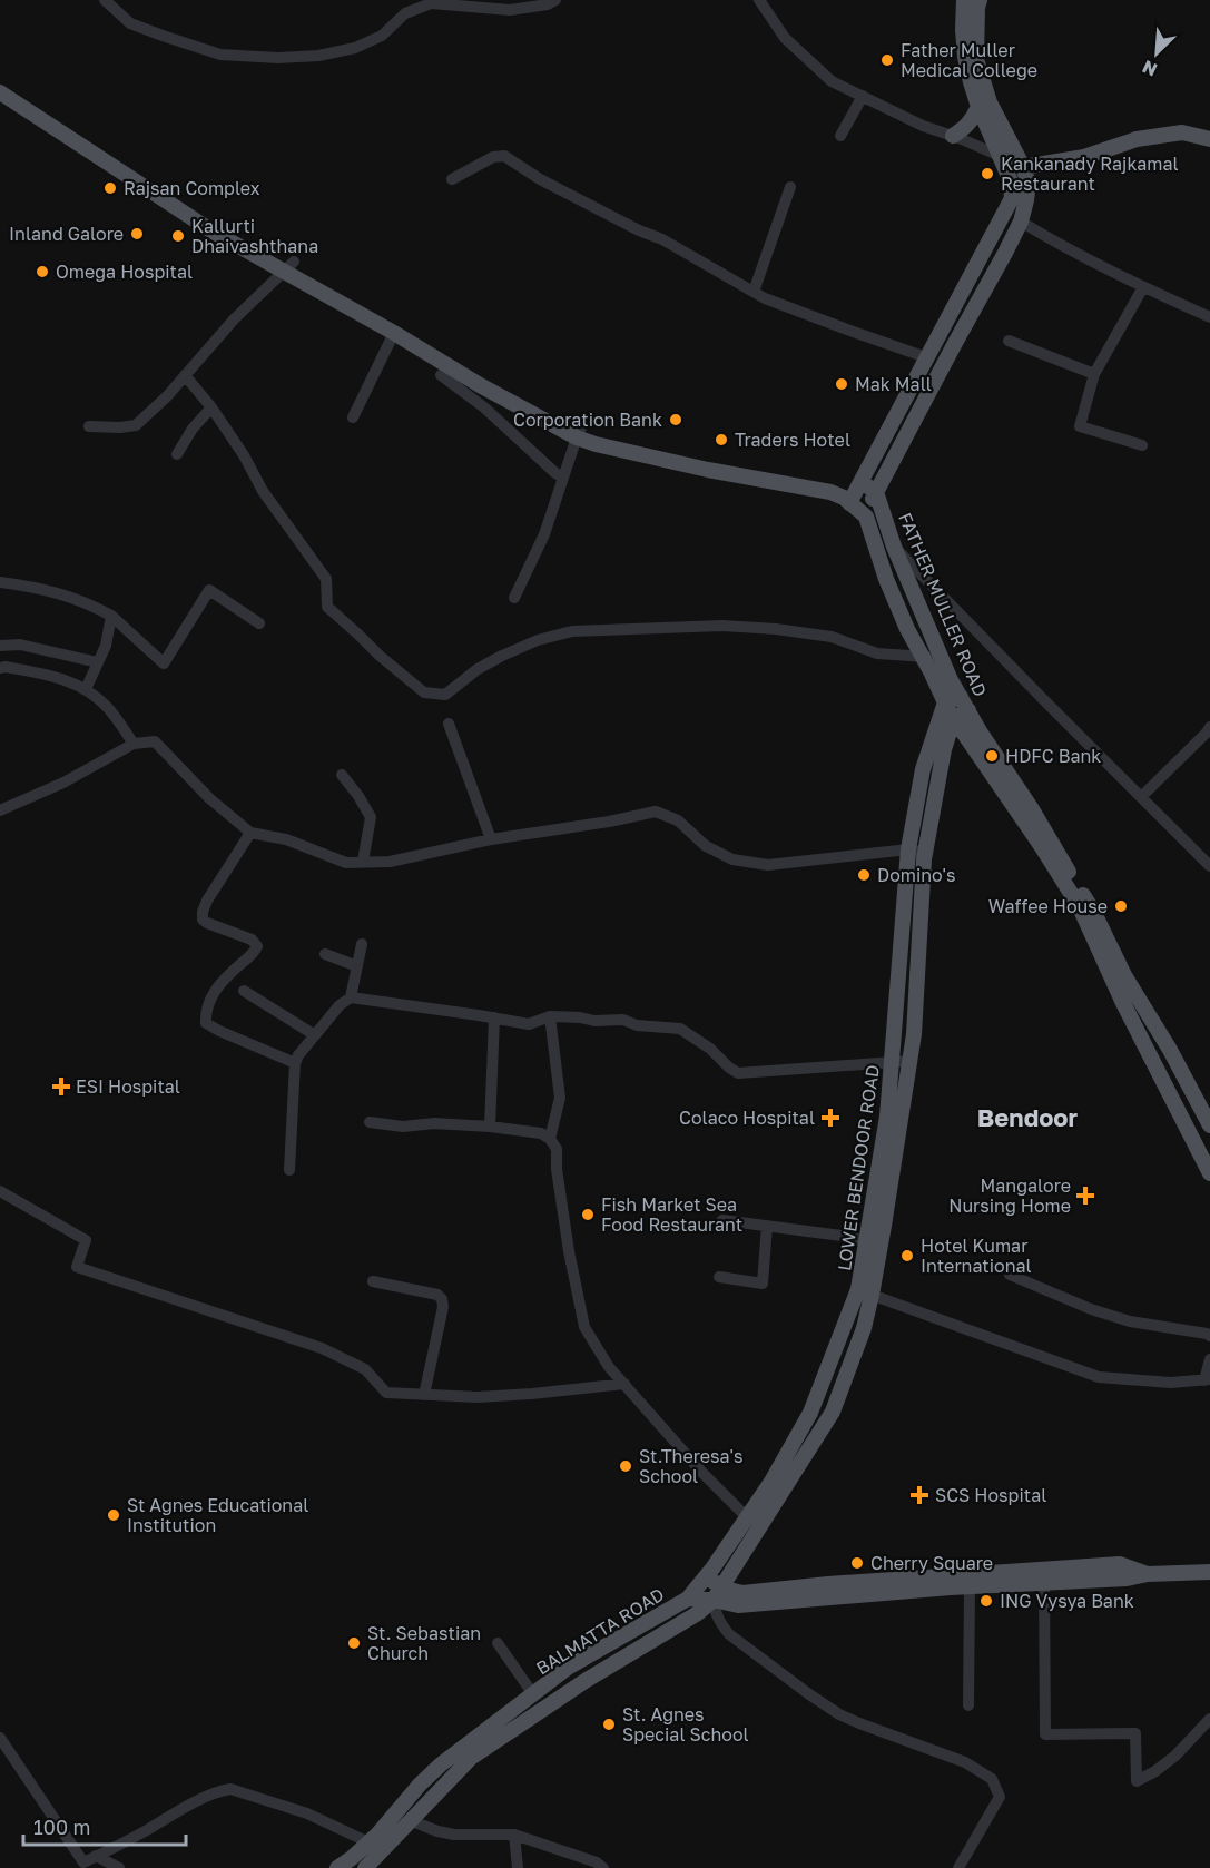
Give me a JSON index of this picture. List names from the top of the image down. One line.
{"streets":{"main road":["FATHER MULLER ROAD","LOWER BENDOOR ROAD","BALMATTA ROAD"]},"crossings":[["LOWER BENDOOR ROAD","BALMATTA ROAD"]],"districts":["Bendoor"],"places":{"other":["Father Muller Medical College","Kankanady Rajkamal Restaurant","Rajsan Complex","Inland Galore","Kallurti Dhaivashthana","Omega Hospital","Mak Mall","Corporation Bank","Traders Hotel","HDFC Bank","Domino's","Waffee House","Fish Market Sea Food Restaurant","Hotel Kumar International","St.Theresa's School","St Agnes Educational Institution","Cherry Square","ING Vysya Bank","St. Sebastian Church","St. Agnes Special School"],"health":["ESI Hospital","Colaco Hospital","Mangalore Nursing Home","SCS Hospital"]},"scale_bar":"100 m","north":"bottom left"}
